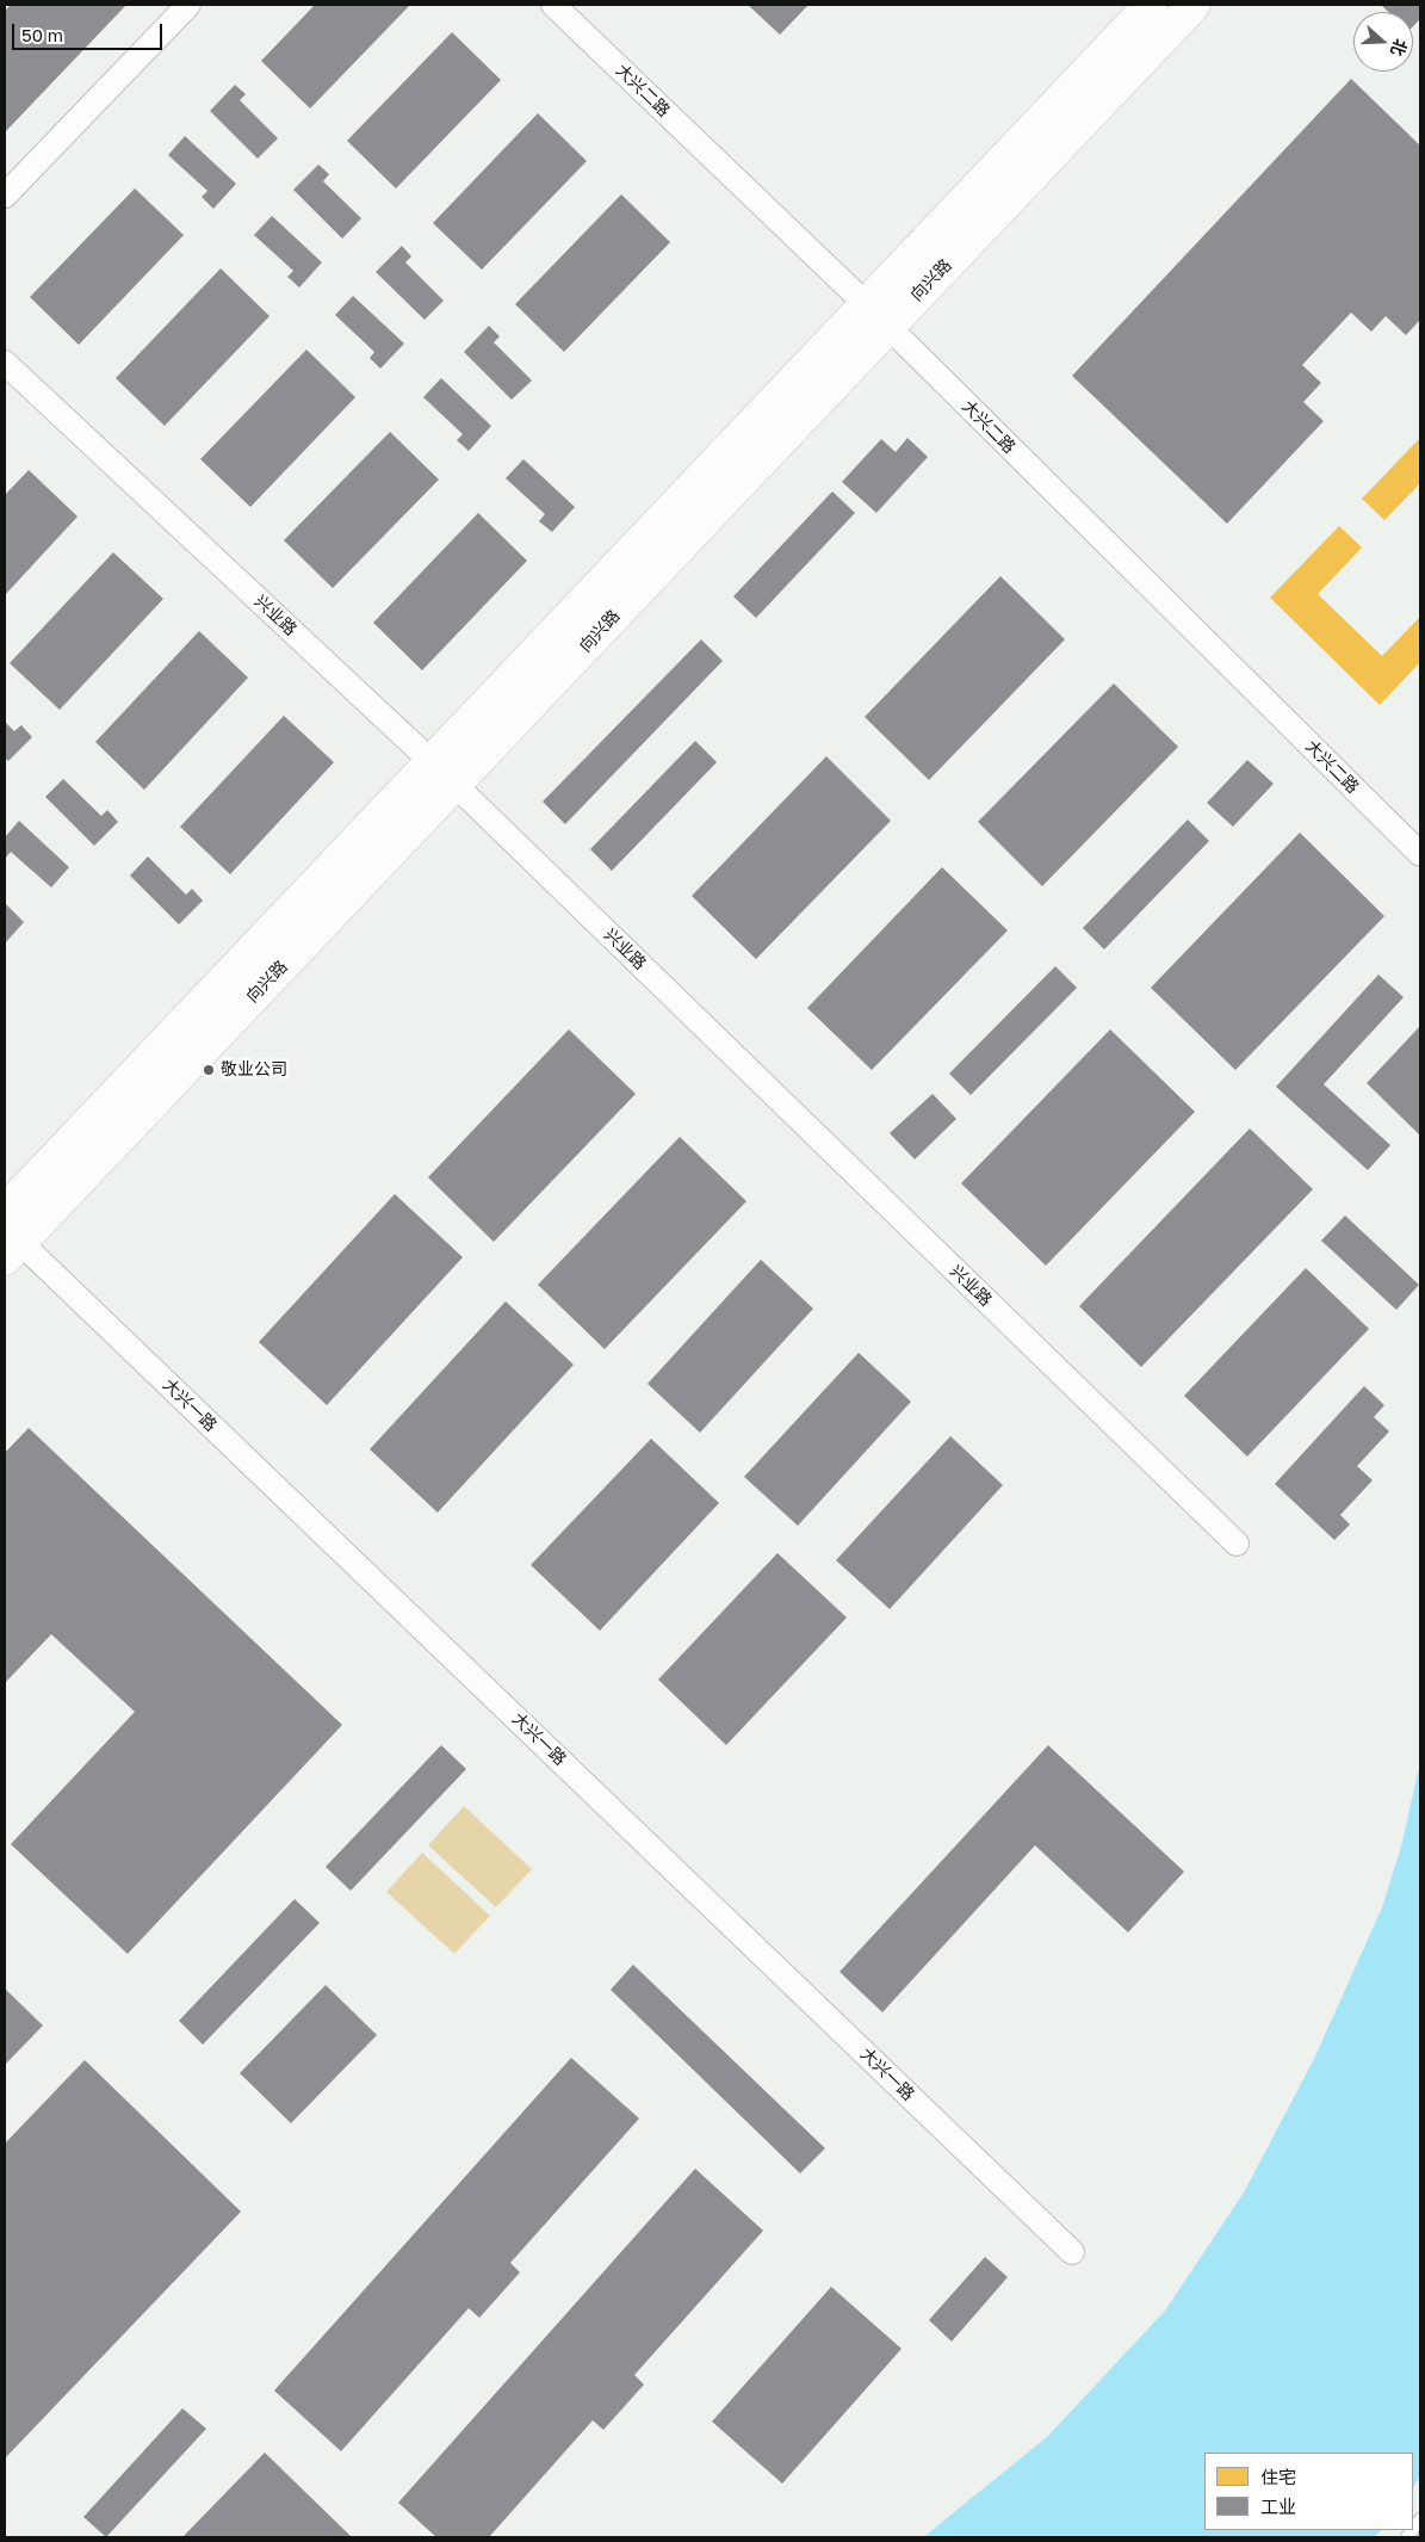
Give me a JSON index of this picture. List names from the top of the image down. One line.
{"streets":{"street":["大兴二路","向兴路","兴业路","大兴一路"]},"crossings":[["大兴二路","向兴路"],["向兴路","兴业路"],["向兴路","大兴一路"]],"places":["敬业公司"],"legend":["住宅","工业"],"scale_bar":"50 m","north":"right"}
